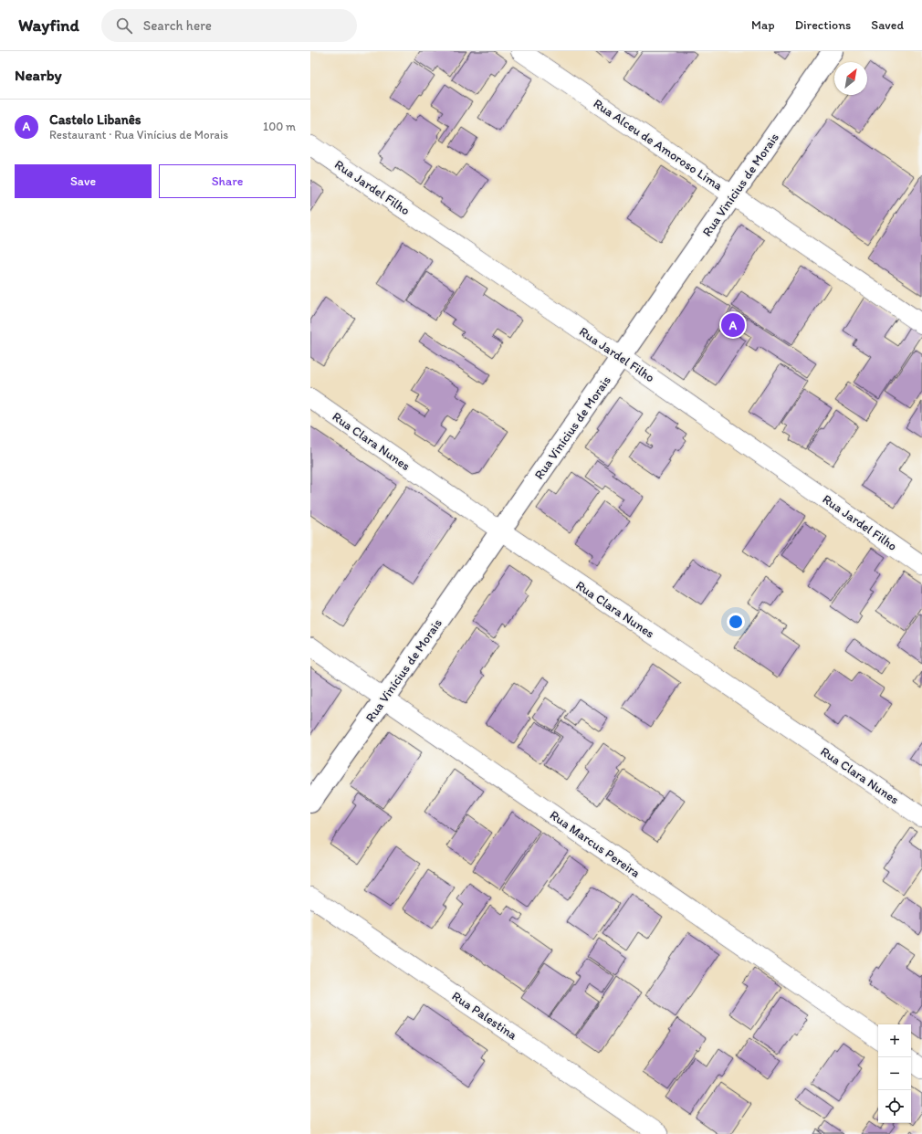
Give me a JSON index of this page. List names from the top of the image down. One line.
{"streets":{"street":["Rua Alceu de Amoroso Lima","Rua Vinícius de Morais","Rua Jardel Filho","Rua Clara Nunes","Rua Marcus Pereira","Rua Palestina"]},"crossings":[["Rua Alceu de Amoroso Lima","Rua Vinícius de Morais"],["Rua Vinícius de Morais","Rua Jardel Filho"],["Rua Vinícius de Morais","Rua Clara Nunes"],["Rua Vinícius de Morais","Rua Marcus Pereira"]],"north":"top right","page":{"header":"Wayfind","search":"Search here","nav":["Map","Directions","Saved"],"heading":"Nearby","list":[{"mark":"A","name":"Castelo Libanês","note":"Restaurant · Rua Vinícius de Morais","value":"100 m"}],"buttons":["Save","Share"],"pins":"A","map_buttons":["+","−"]}}
